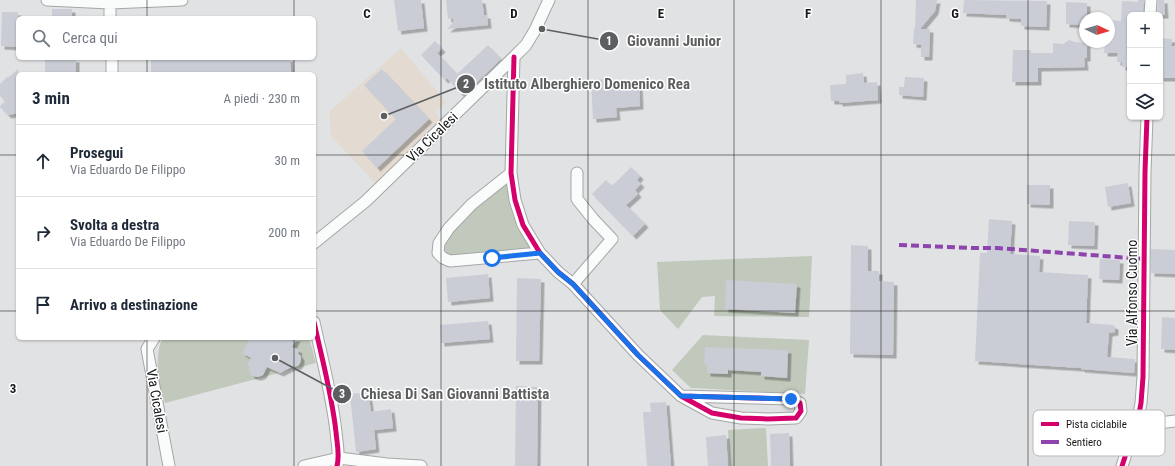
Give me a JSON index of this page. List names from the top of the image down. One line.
{"streets":{"street":["Via Cicalesi","Via Alfonso Cuomo"]},"places":["Giovanni Junior","Istituto Alberghiero Domenico Rea","Chiesa Di San Giovanni Battista"],"legend":["Pista ciclabile","Sentiero"],"north":"right","page":{"map_buttons":["+","−"],"search":"Cerca qui","heading":["3 min","A piedi · 230 m"],"list":[["Prosegui","Via Eduardo De Filippo","30 m"],["Svolta a destra","Via Eduardo De Filippo","200 m"],"Arrivo a destinazione"]},"grid":{"columns":["C","D","E","F","G"],"rows":["3"]}}
